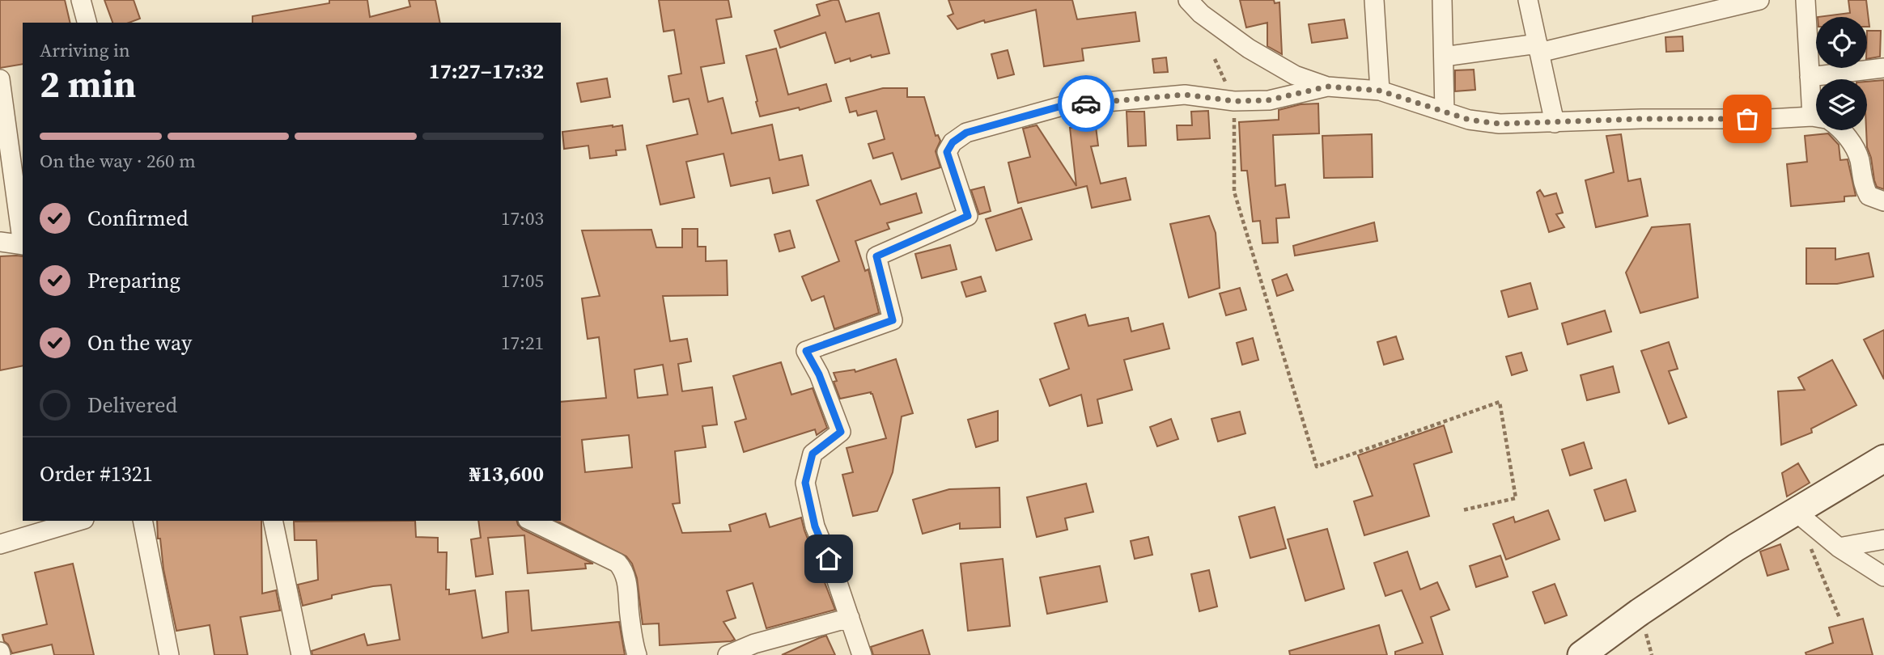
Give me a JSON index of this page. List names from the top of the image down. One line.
{"page":{"heading":["2 min","Arriving in","17:27–17:32"],"panel":["Order #1321","₦13,600"],"bar":"On the way · 260 m","list":[["Confirmed","17:03"],["Preparing","17:05"],["On the way","17:21"],"Delivered"]}}
